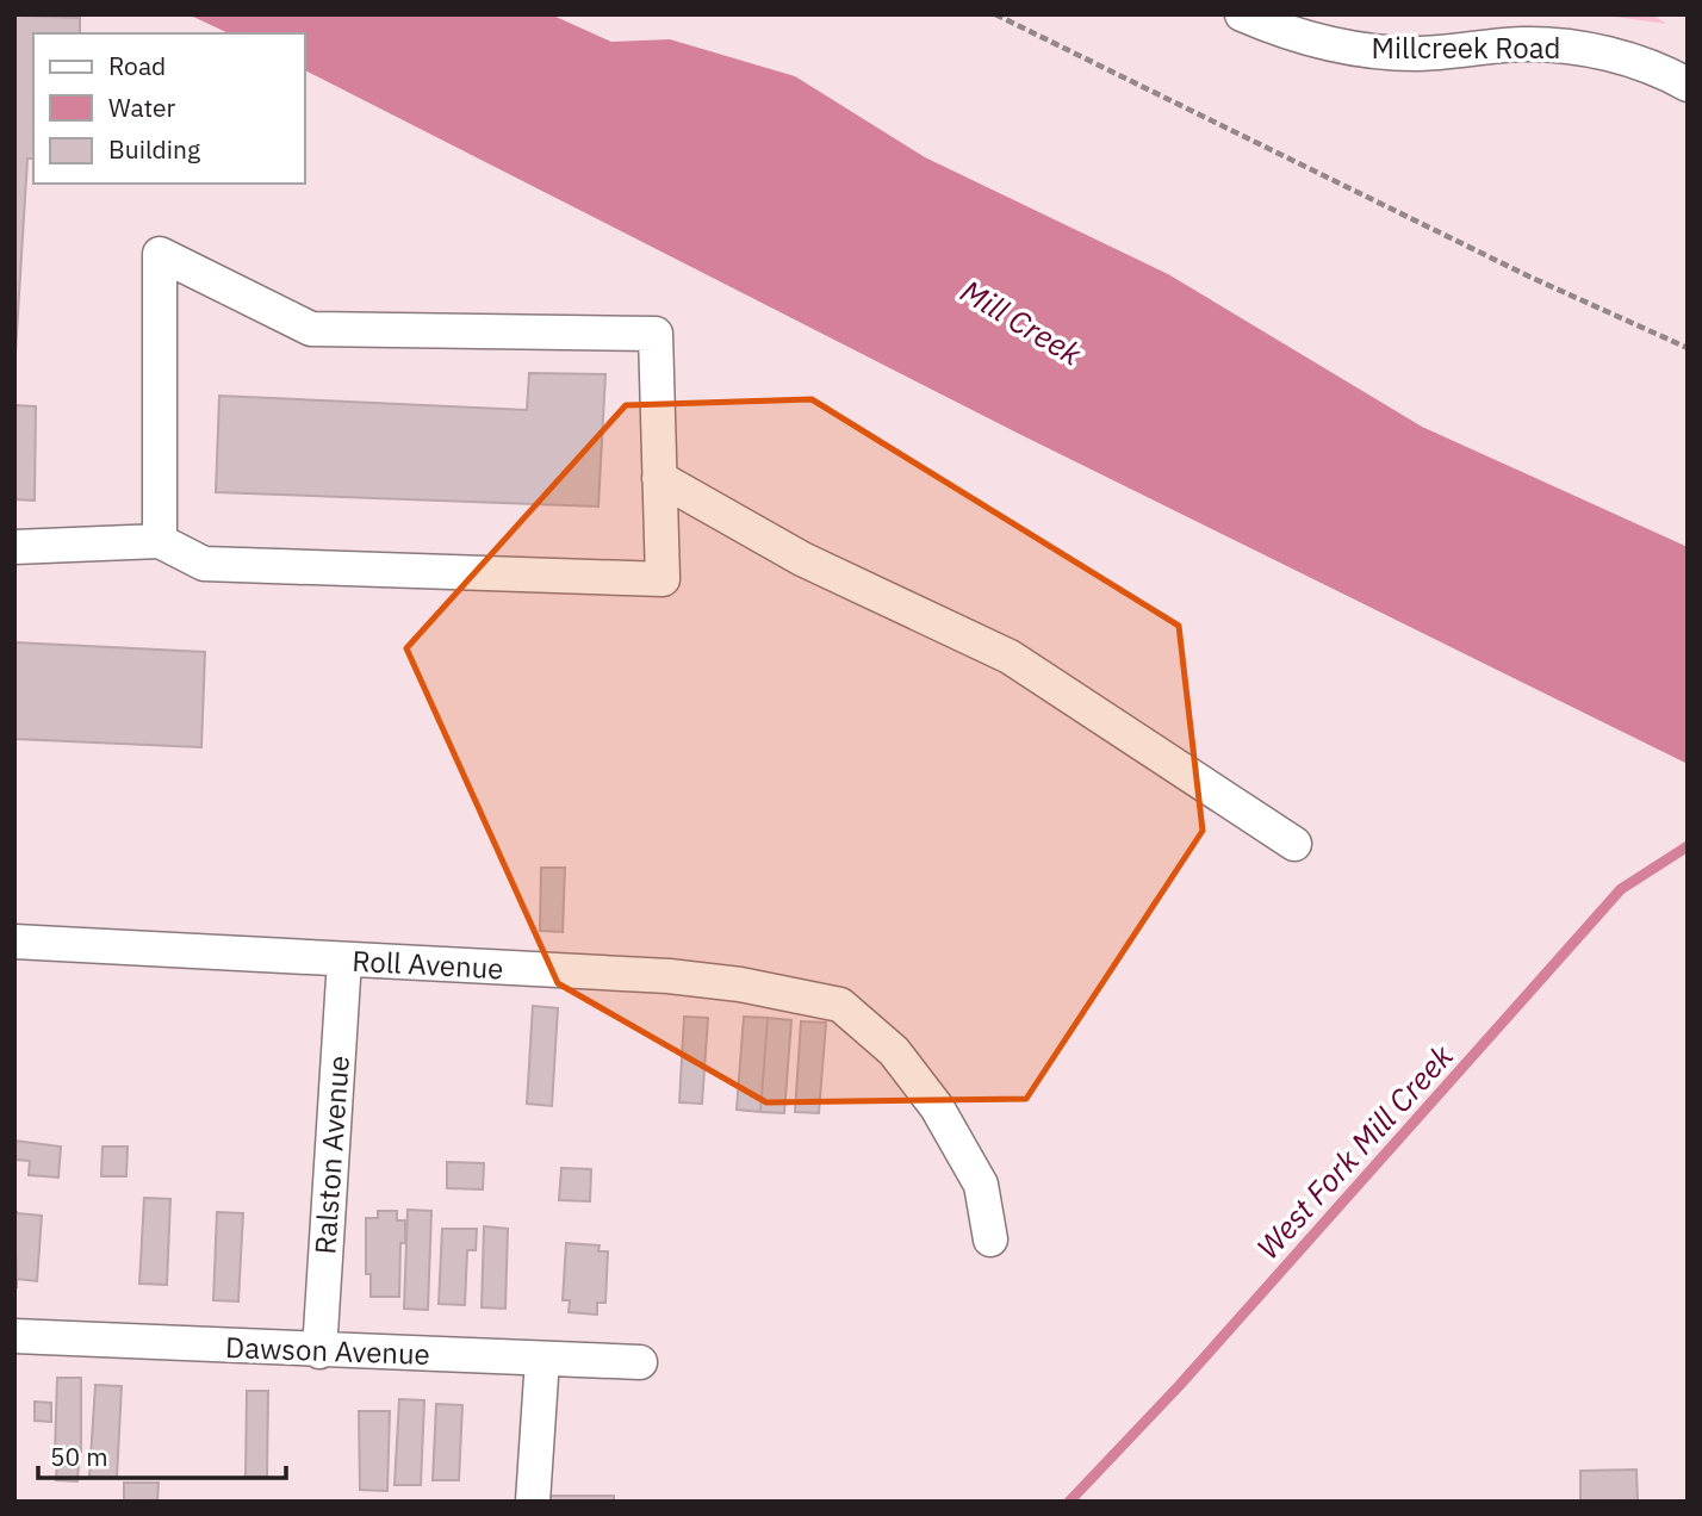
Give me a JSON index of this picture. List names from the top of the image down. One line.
{"streets":{"street":["Millcreek Road","Roll Avenue","Ralston Avenue","Dawson Avenue"]},"crossings":[["Roll Avenue","Ralston Avenue"],["Ralston Avenue","Dawson Avenue"]],"water":["Mill Creek","West Fork Mill Creek"],"legend":["Road","Water","Building"],"scale_bar":"50 m"}
